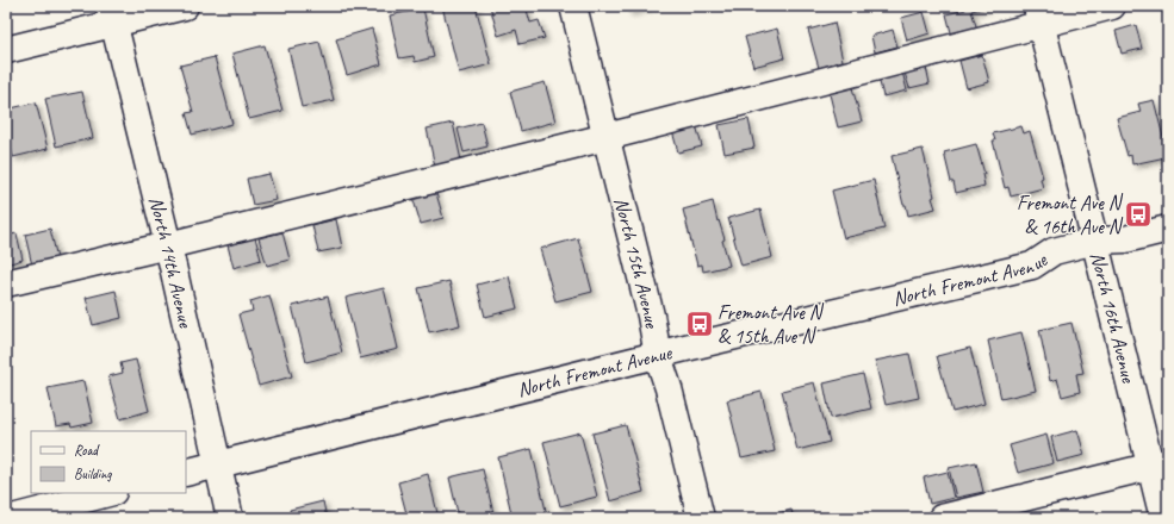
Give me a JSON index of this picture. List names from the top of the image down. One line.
{"streets":{"street":["North 14th Avenue","North 15th Avenue","North Fremont Avenue","North 16th Avenue"]},"crossings":[["North 14th Avenue","North Fremont Avenue"],["North 15th Avenue","North Fremont Avenue"],["North Fremont Avenue","North 16th Avenue"]],"places":{"bus stop":["Fremont Ave N & 16th Ave N","Fremont Ave N & 15th Ave N"]},"legend":["Road","Building"]}
